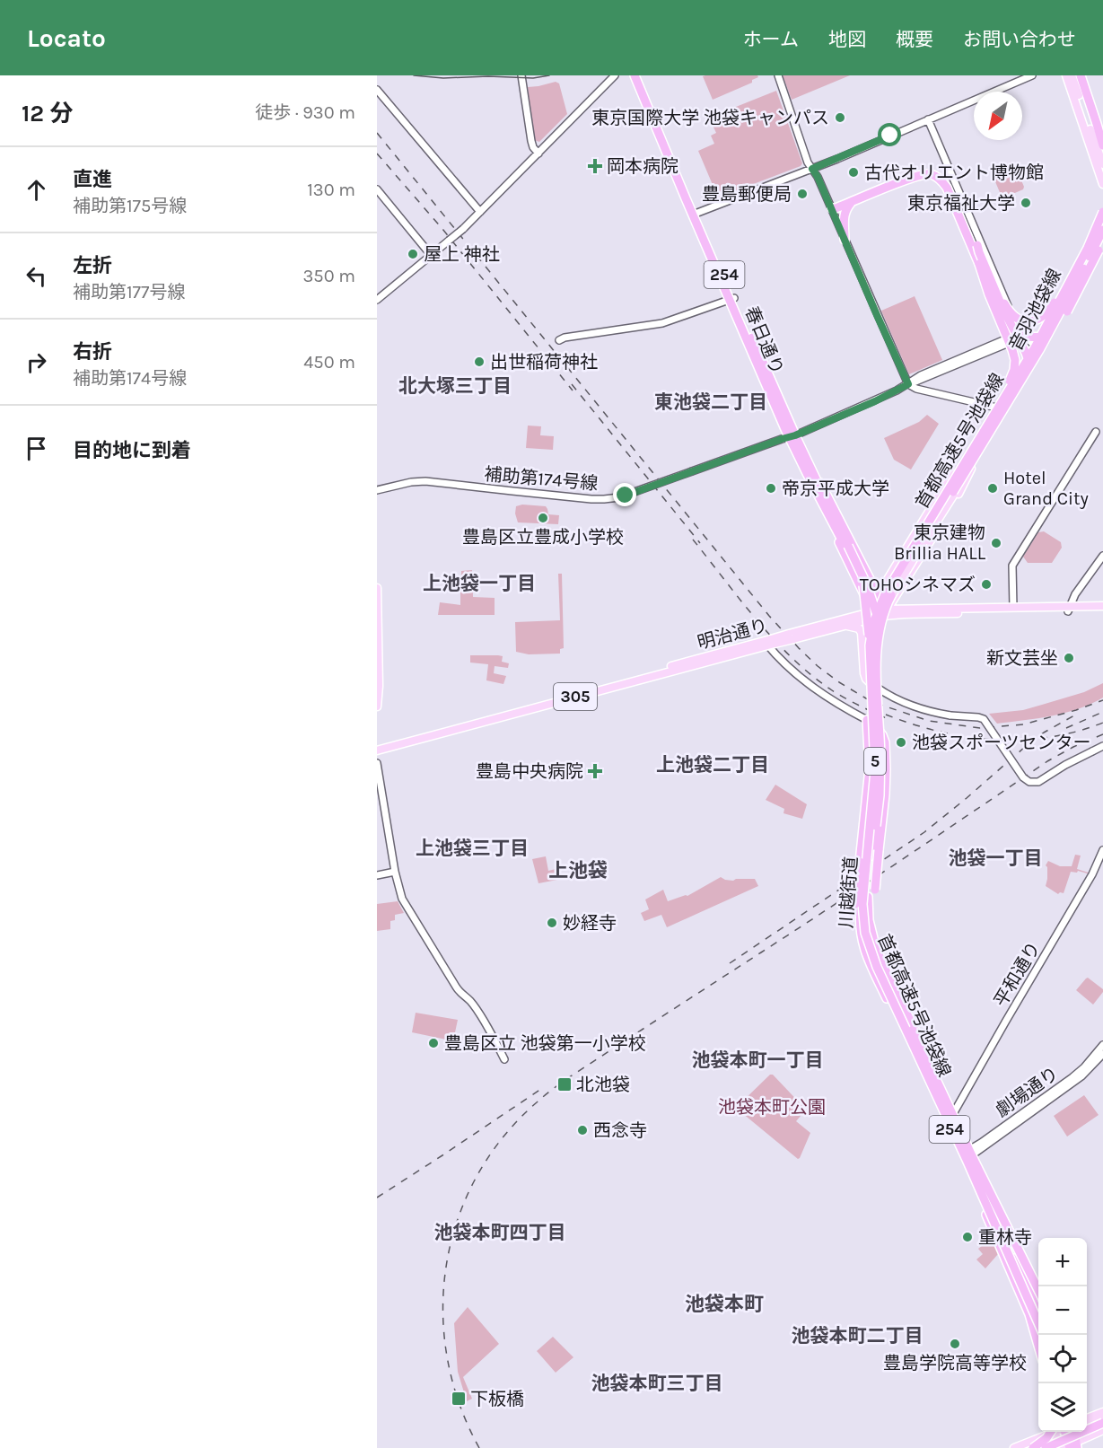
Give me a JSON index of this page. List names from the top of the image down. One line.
{"streets":{"highway":["254","春日通り","首都高速5号池袋線","5","川越街道"],"main road":["音羽池袋線","明治通り","305"],"street":["補助第174号線","平和通り","劇場通り"]},"crossings":[["音羽池袋線","春日通り"],["音羽池袋線","首都高速5号池袋線"],["音羽池袋線","明治通り"],["音羽池袋線","川越街道"],["春日通り","補助第174号線"],["春日通り","明治通り"],["春日通り","川越街道"],["首都高速5号池袋線","川越街道"],["首都高速5号池袋線","劇場通り"],["明治通り","川越街道"],["川越街道","平和通り"],["川越街道","劇場通り"]],"districts":["北大塚三丁目","東池袋二丁目","上池袋一丁目","上池袋二丁目","上池袋三丁目","池袋一丁目","上池袋","池袋本町一丁目","池袋本町四丁目","池袋本町","池袋本町二丁目","池袋本町三丁目"],"parks":["池袋本町公園"],"places":{"other":["東京国際大学 池袋キャンパス","古代オリエント博物館","豊島郵便局","東京福祉大学","屋上 神社","出世稲荷神社","帝京平成大学","Hotel Grand City","豊島区立豊成小学校","東京建物 Brillia HALL","TOHOシネマズ","新文芸坐","池袋スポーツセンター","妙経寺","豊島区立 池袋第一小学校","西念寺","重林寺","豊島学院高等学校"],"health":["岡本病院","豊島中央病院"],"transit":["北池袋","下板橋"]},"north":"bottom left","page":{"header":"Locato","nav":["ホーム","地図","概要","お問い合わせ"],"heading":["12 分","徒歩 · 930 m"],"list":[["直進","補助第175号線","130 m"],["左折","補助第177号線","350 m"],["右折","補助第174号線","450 m"],"目的地に到着"],"map_buttons":["+","−"]}}
